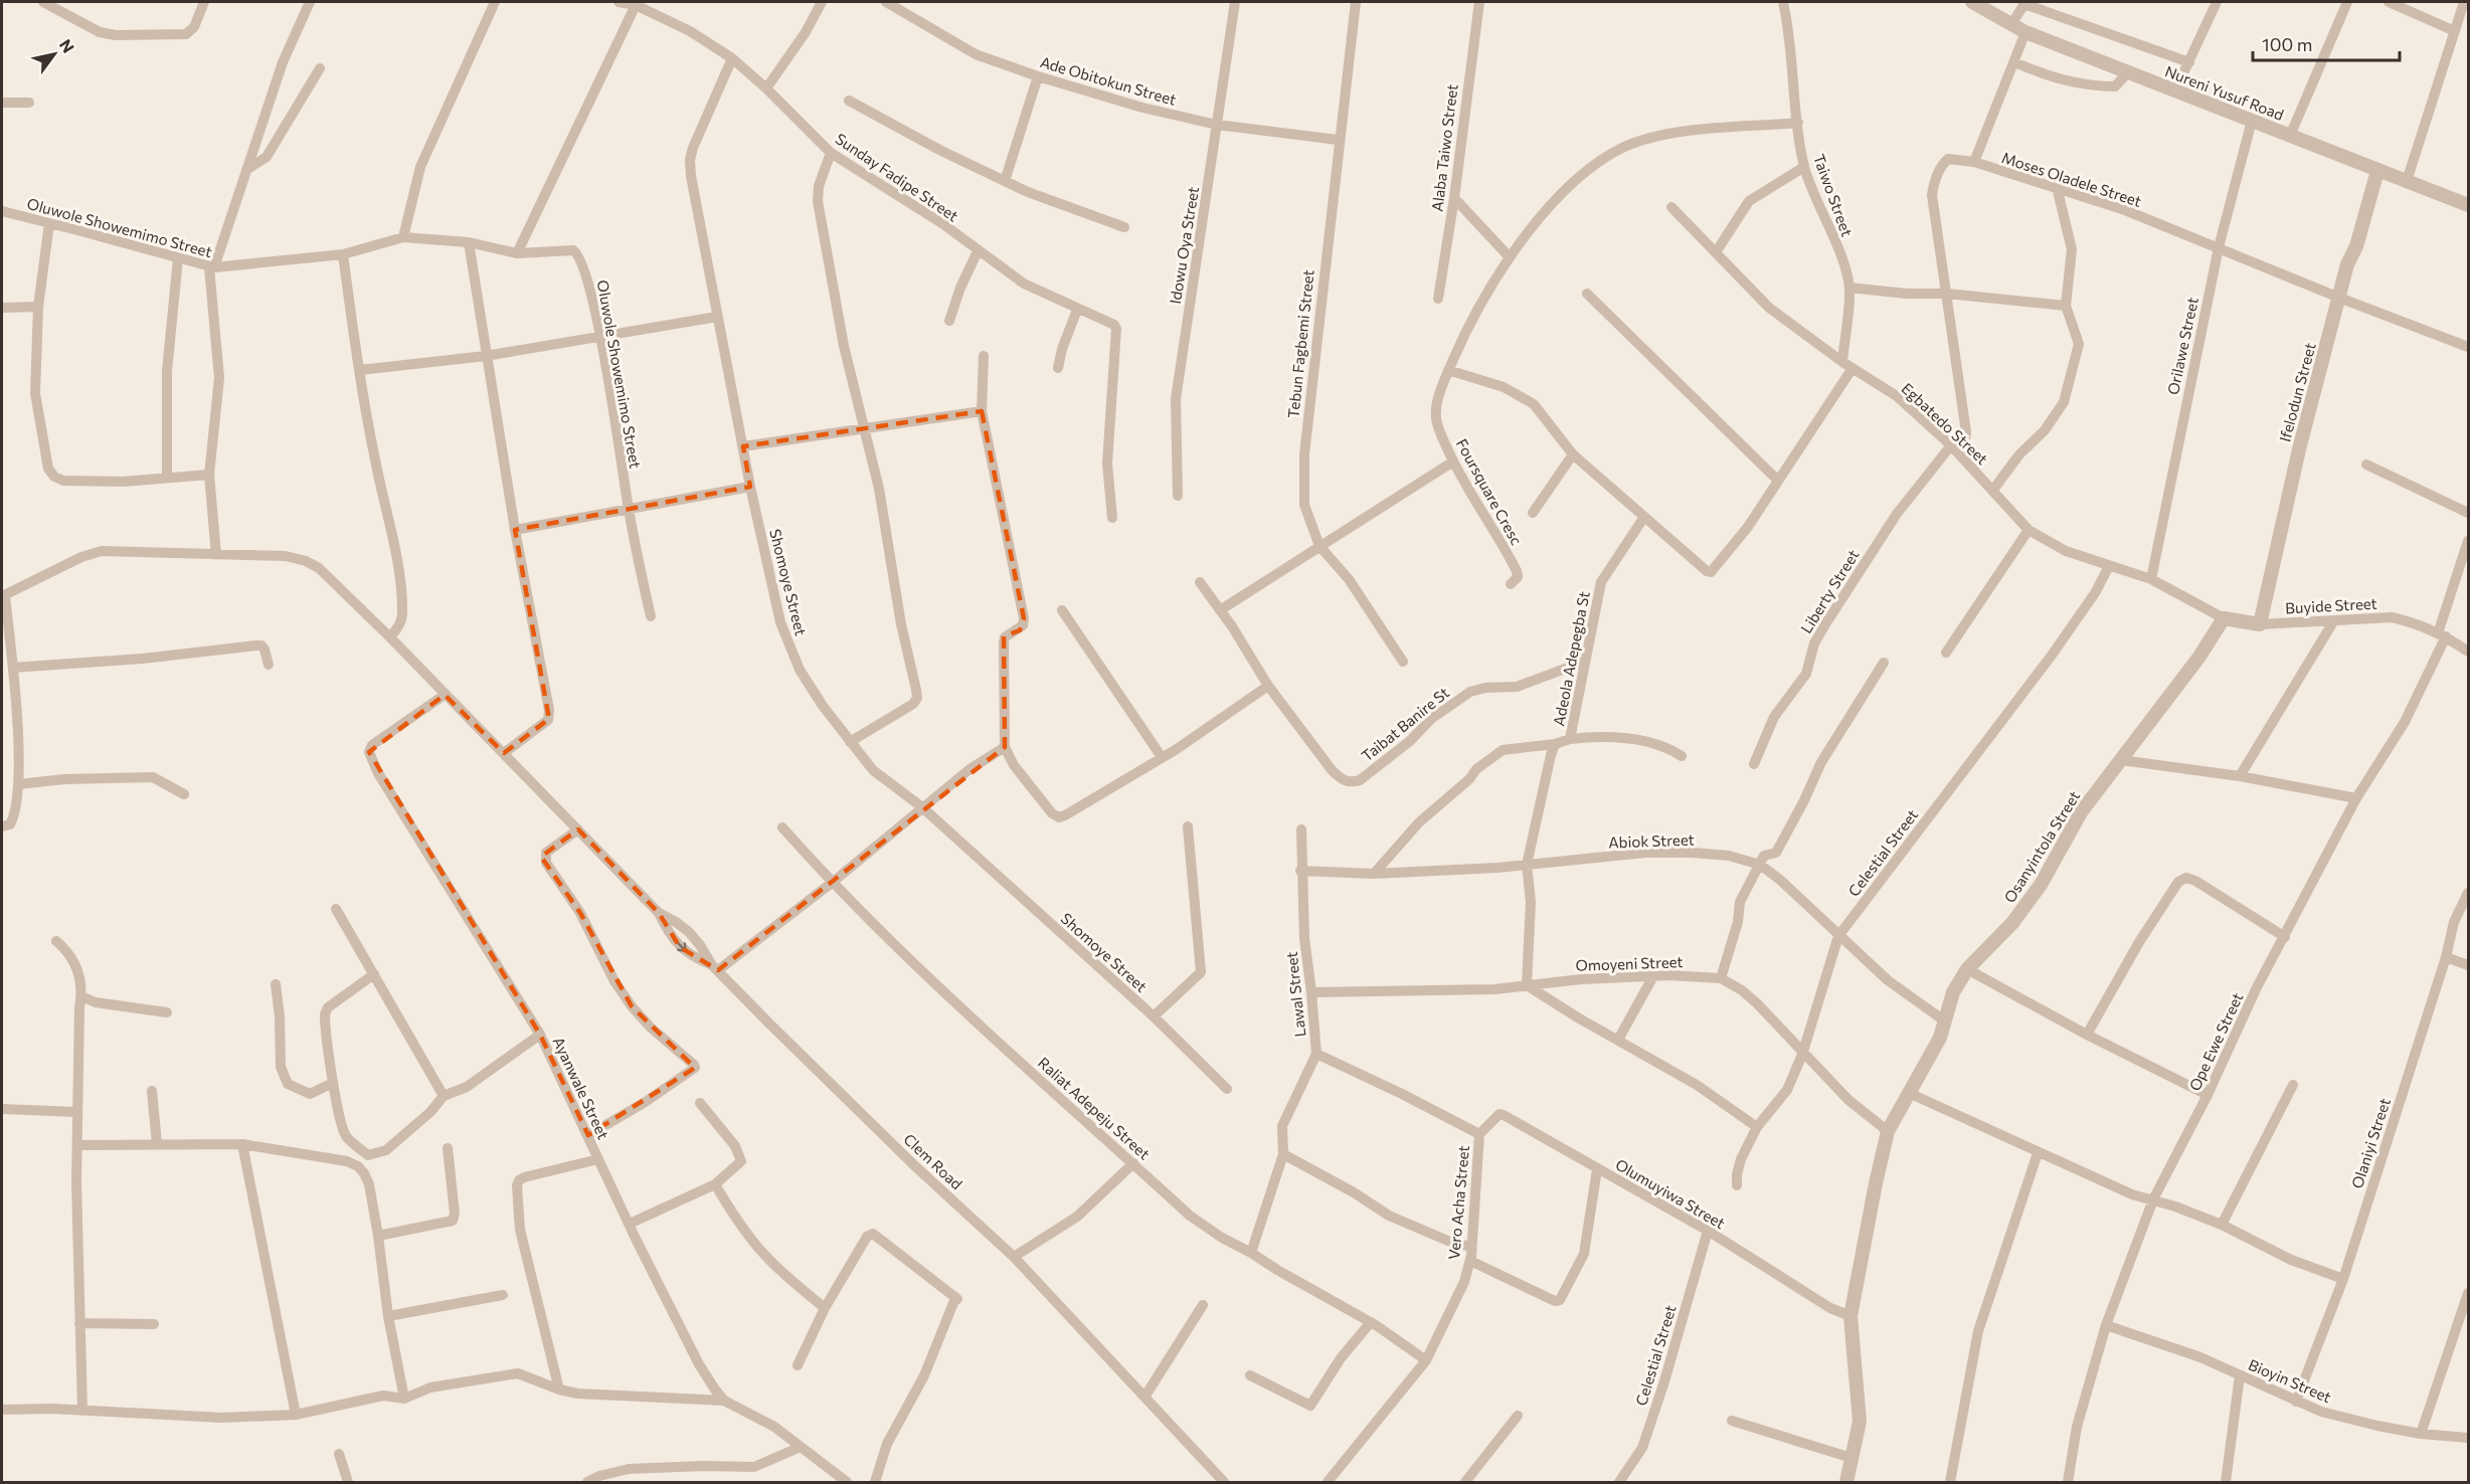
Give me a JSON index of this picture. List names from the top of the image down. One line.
{"streets":{"street":["Ade Obitokun Street","Nureni Yusuf Road","Alaba Taiwo Street","Sunday Fadipe Street","Moses Oladele Street","Taiwo Street","Oluwole Showemimo Street","Idowu Oya Street","Tebun Fagbemi Street","Orilawe Street","Ifelodun Street","Egbatedo Street","Foursquare Cresc","Shomoye Street","Liberty Street","Buyide Street","Adeola Adepegba St","Taibat Banire St","Abiok Street","Osanyintola Street","Celestial Street","Omoyeni Street","Lawal Street","Ope Ewe Street","Ayanwale Street","Raliat Adepeju Street","Olaniyi Street","Clem Road","Olumuyiwa Street","Vero Acha Street","Bioyin Street"]},"crossings":[["Ade Obitokun Street","Idowu Oya Street"],["Ade Obitokun Street","Tebun Fagbemi Street"],["Nureni Yusuf Road","Orilawe Street"],["Nureni Yusuf Road","Ifelodun Street"],["Sunday Fadipe Street","Shomoye Street"],["Moses Oladele Street","Orilawe Street"],["Moses Oladele Street","Ifelodun Street"],["Moses Oladele Street","Egbatedo Street"],["Taiwo Street","Egbatedo Street"],["Taiwo Street","Foursquare Cresc"],["Orilawe Street","Egbatedo Street"],["Ifelodun Street","Buyide Street"],["Egbatedo Street","Liberty Street"],["Egbatedo Street","Osanyintola Street"],["Egbatedo Street","Celestial Street"],["Buyide Street","Ope Ewe Street"],["Adeola Adepegba St","Taibat Banire St"],["Adeola Adepegba St","Abiok Street"],["Adeola Adepegba St","Omoyeni Street"],["Abiok Street","Osanyintola Street"],["Abiok Street","Celestial Street"],["Abiok Street","Lawal Street"],["Osanyintola Street","Omoyeni Street"],["Osanyintola Street","Olumuyiwa Street"],["Celestial Street","Omoyeni Street"],["Celestial Street","Olumuyiwa Street"],["Omoyeni Street","Lawal Street"],["Lawal Street","Raliat Adepeju Street"],["Lawal Street","Vero Acha Street"],["Ope Ewe Street","Bioyin Street"],["Ayanwale Street","Clem Road"],["Raliat Adepeju Street","Vero Acha Street"],["Olaniyi Street","Bioyin Street"],["Olumuyiwa Street","Vero Acha Street"]],"scale_bar":"100 m","north":"top right"}
